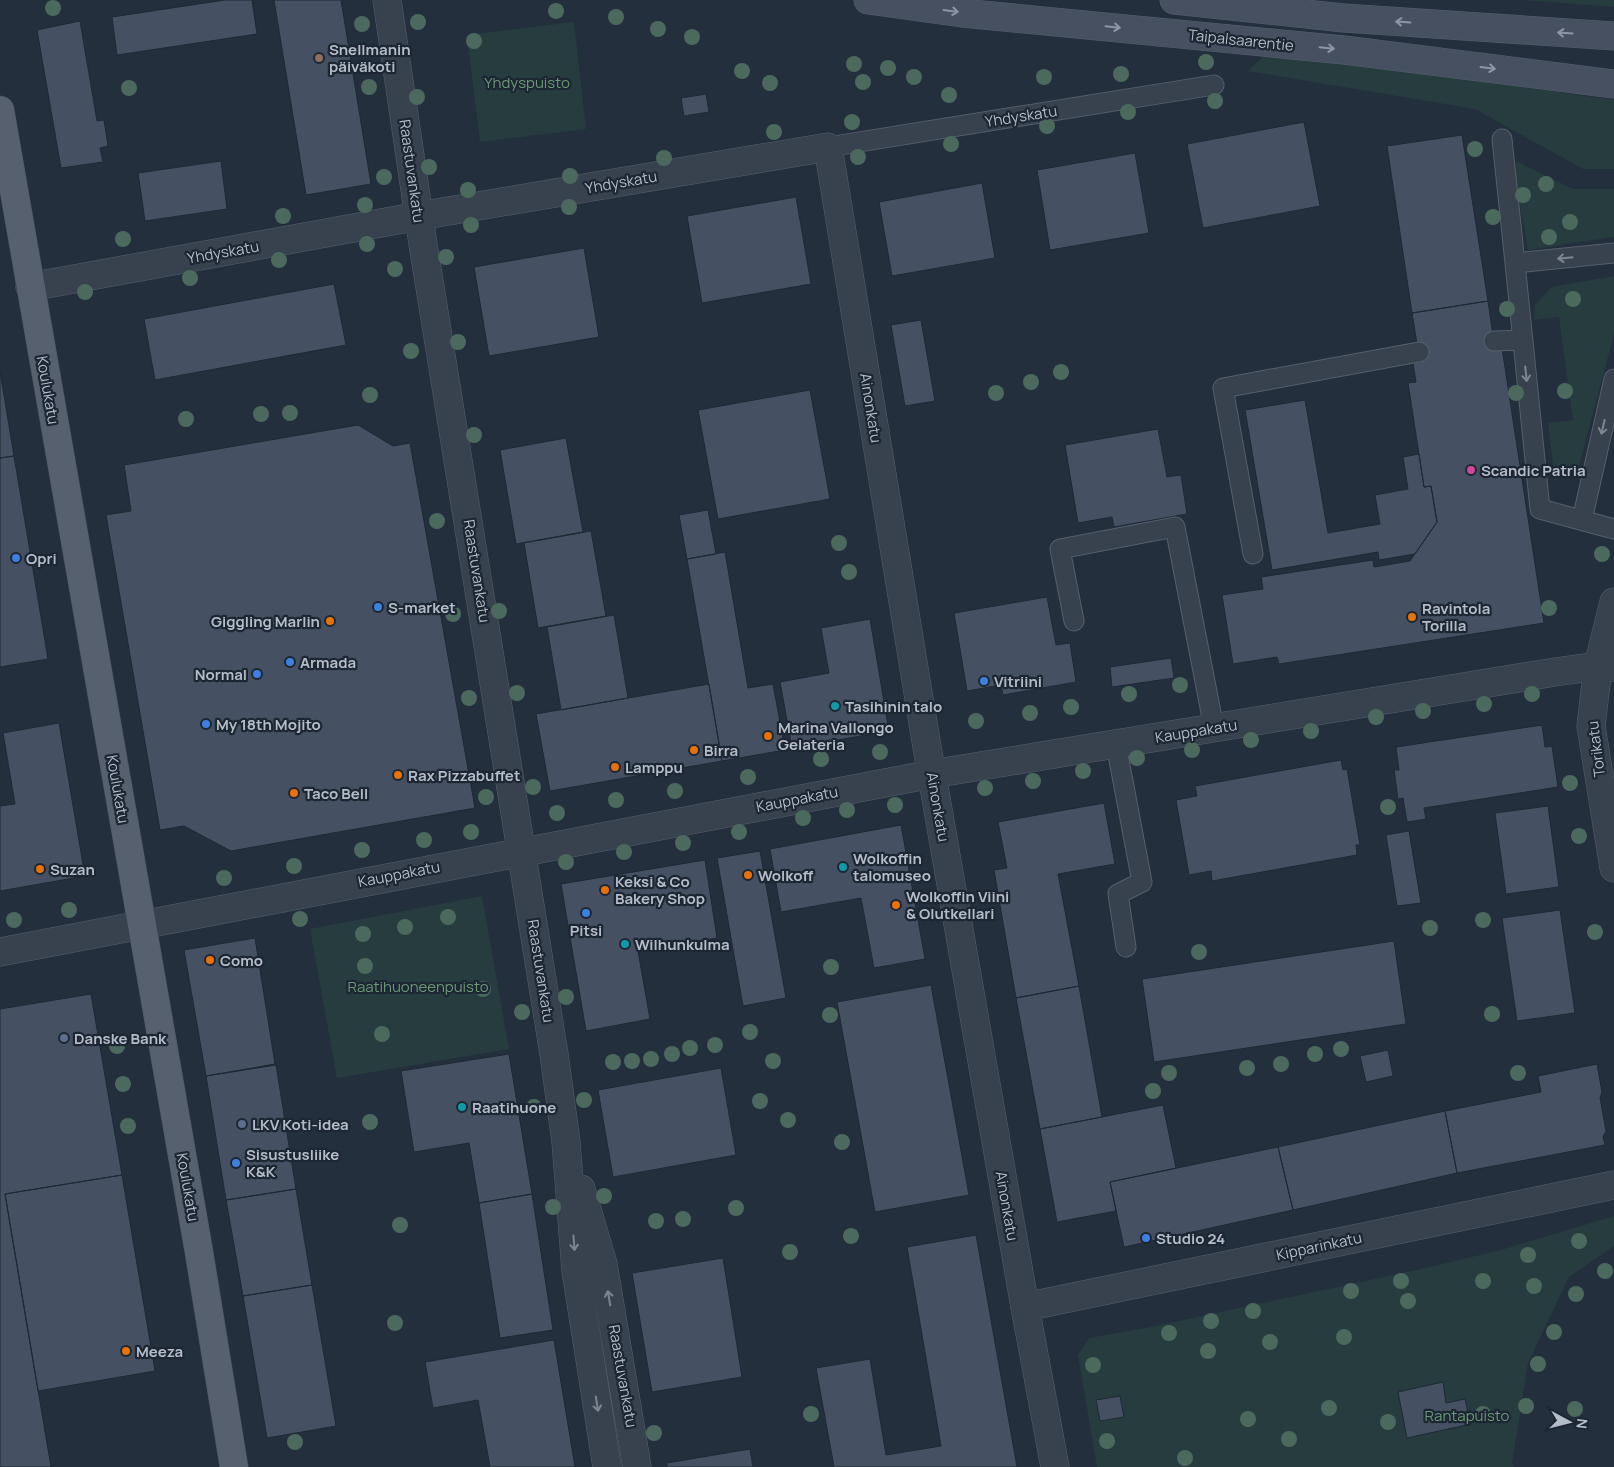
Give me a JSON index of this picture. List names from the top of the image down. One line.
{"streets":{"main road":["Taipalsaarentie","Koulukatu"],"street":["Yhdyskatu","Raastuvankatu","Ainonkatu","Kauppakatu","Torikatu","Kipparinkatu"]},"crossings":[["Yhdyskatu","Raastuvankatu"],["Yhdyskatu","Koulukatu"],["Yhdyskatu","Ainonkatu"],["Raastuvankatu","Kauppakatu"],["Koulukatu","Kauppakatu"],["Ainonkatu","Kauppakatu"],["Ainonkatu","Kipparinkatu"],["Kauppakatu","Torikatu"]],"parks":["Yhdyspuisto","Raatihuoneenpuisto","Rantapuisto"],"places":["Snellmanin päiväkoti","Scandic Patria","Opri","S-market","Ravintola Torilla","Giggling Marlin","Armada","Normal","Vitriini","Tasihinin talo","My 18th Mojito","Marina Vallongo Gelateria","Birra","Lamppu","Rax Pizzabuffet","Taco Bell","Wolkoffin talomuseo","Suzan","Wolkoff","Keksi & Co Bakery Shop","Wolkoffin Viini & Olutkellari","Pitsi","Wilhunkulma","Como","Danske Bank","Raatihuone","LKV Koti-idea","Sisustusliike K&K","Studio 24","Meeza"],"north":"right"}
